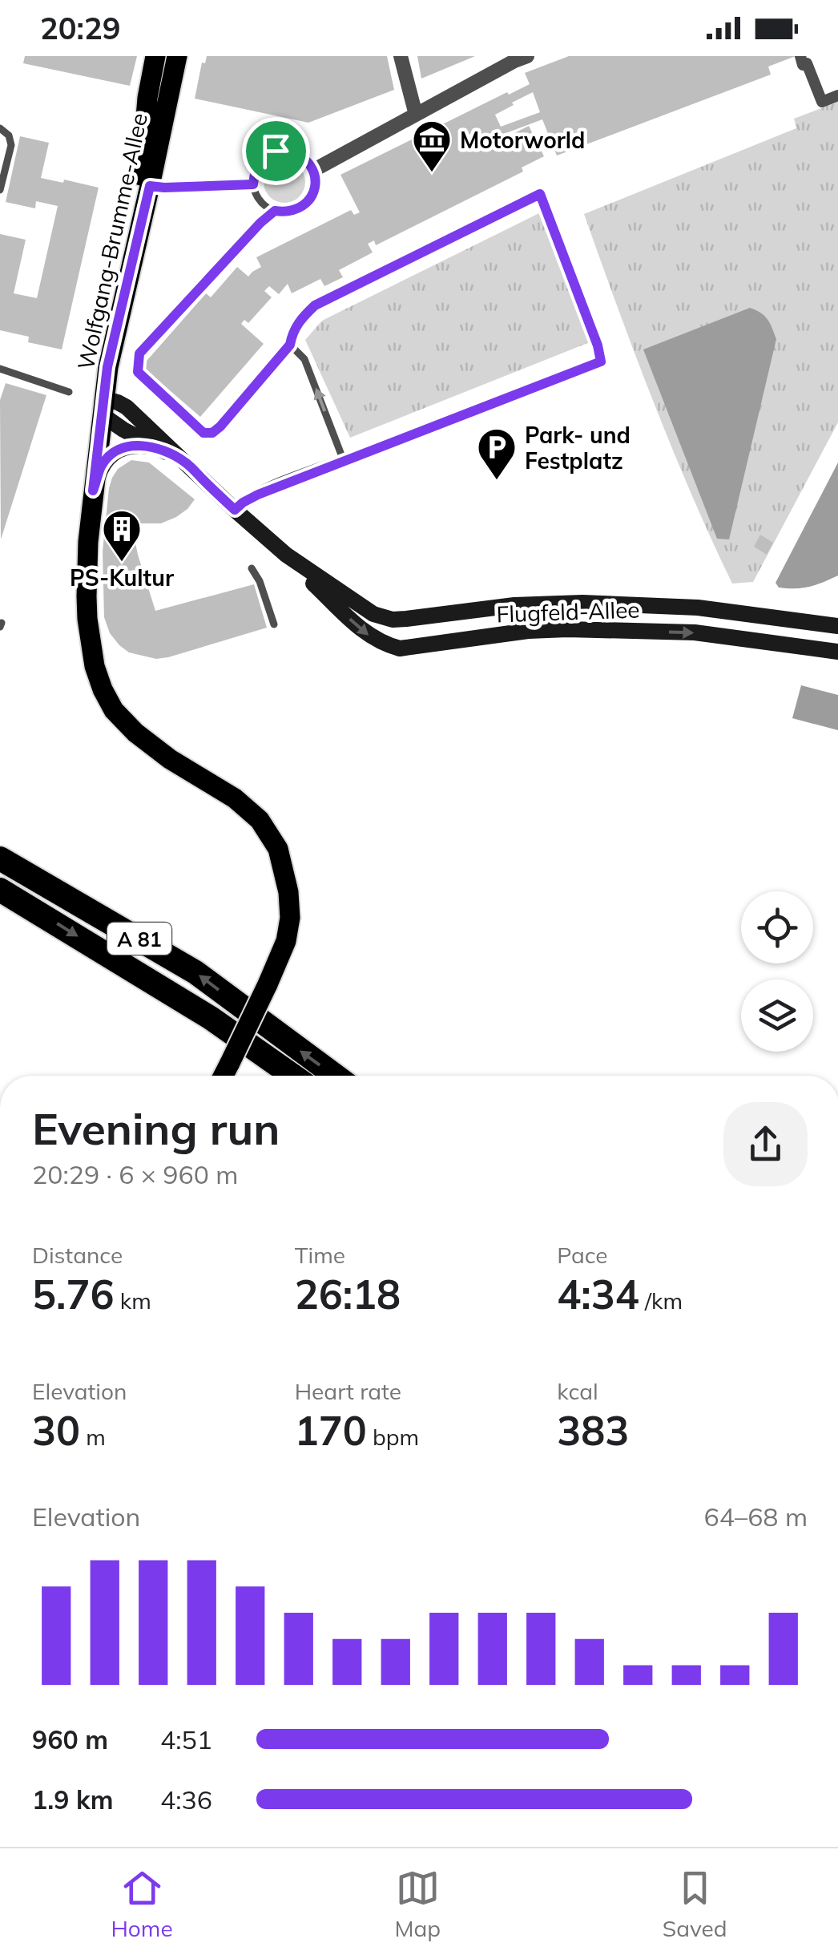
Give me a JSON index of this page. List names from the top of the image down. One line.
{"streets":{"highway":["A 81"],"main road":["Wolfgang-Brumme-Allee","Flugfeld-Allee"]},"crossings":[["Wolfgang-Brumme-Allee","Flugfeld-Allee"]],"places":{"museum":["Motorworld"],"parking":["Park- und Festplatz"],"building":["PS-Kultur"]},"page":{"status":"20:29","heading":["Evening run","20:29 · 6 × 960 m"],"stats":[["Distance","5.76 km"],["Time","26:18"],["Pace","4:34 /km"],["Elevation","30 m"],["Heart rate","170 bpm"],["kcal","383"]],"chart":["Elevation","64–68 m"],"list":[{"name":"960 m","note":"4:51"},{"name":"1.9 km","note":"4:36"}],"tabs":["Home","Map","Saved"]}}
